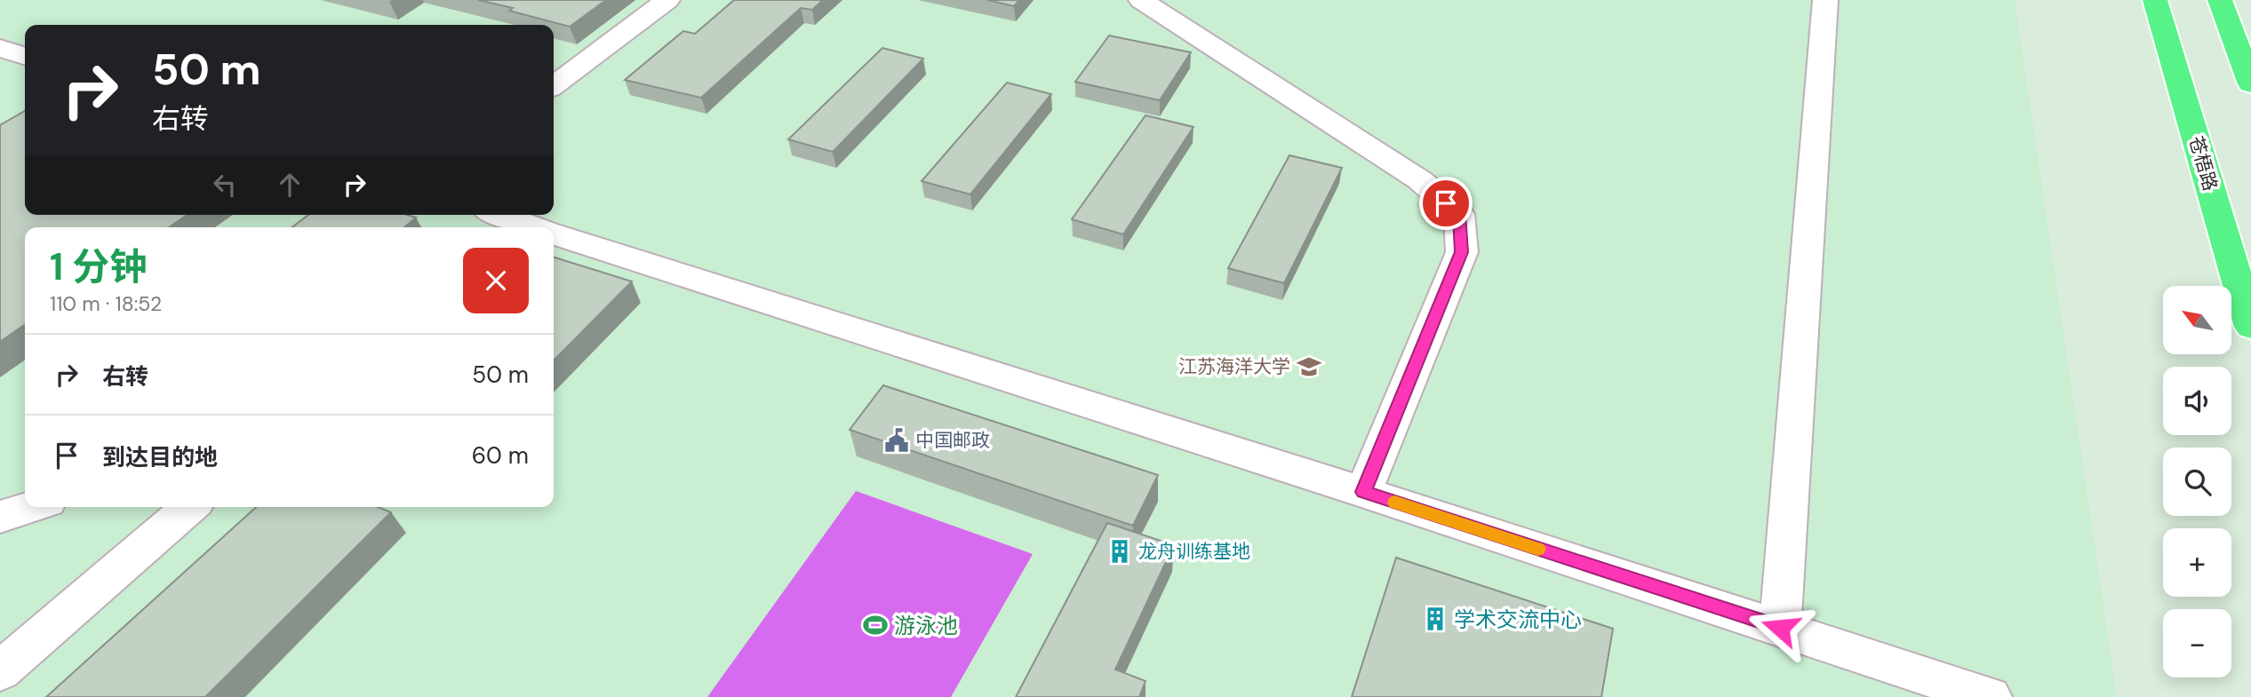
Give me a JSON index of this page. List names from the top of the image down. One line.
{"streets":{"main road":["苍梧路"]},"places":{"school or university":["江苏海洋大学"],"public building":["中国邮政"],"building":["龙舟训练基地","学术交流中心"],"sports":["游泳池"]},"north":"top left","page":{"turn":["50 m","右转"],"heading":["1 分钟","110 m · 18:52"],"map_buttons":["+","−"],"list":[{"name":"右转","value":"50 m"},{"name":"到达目的地","value":"60 m"}]}}
